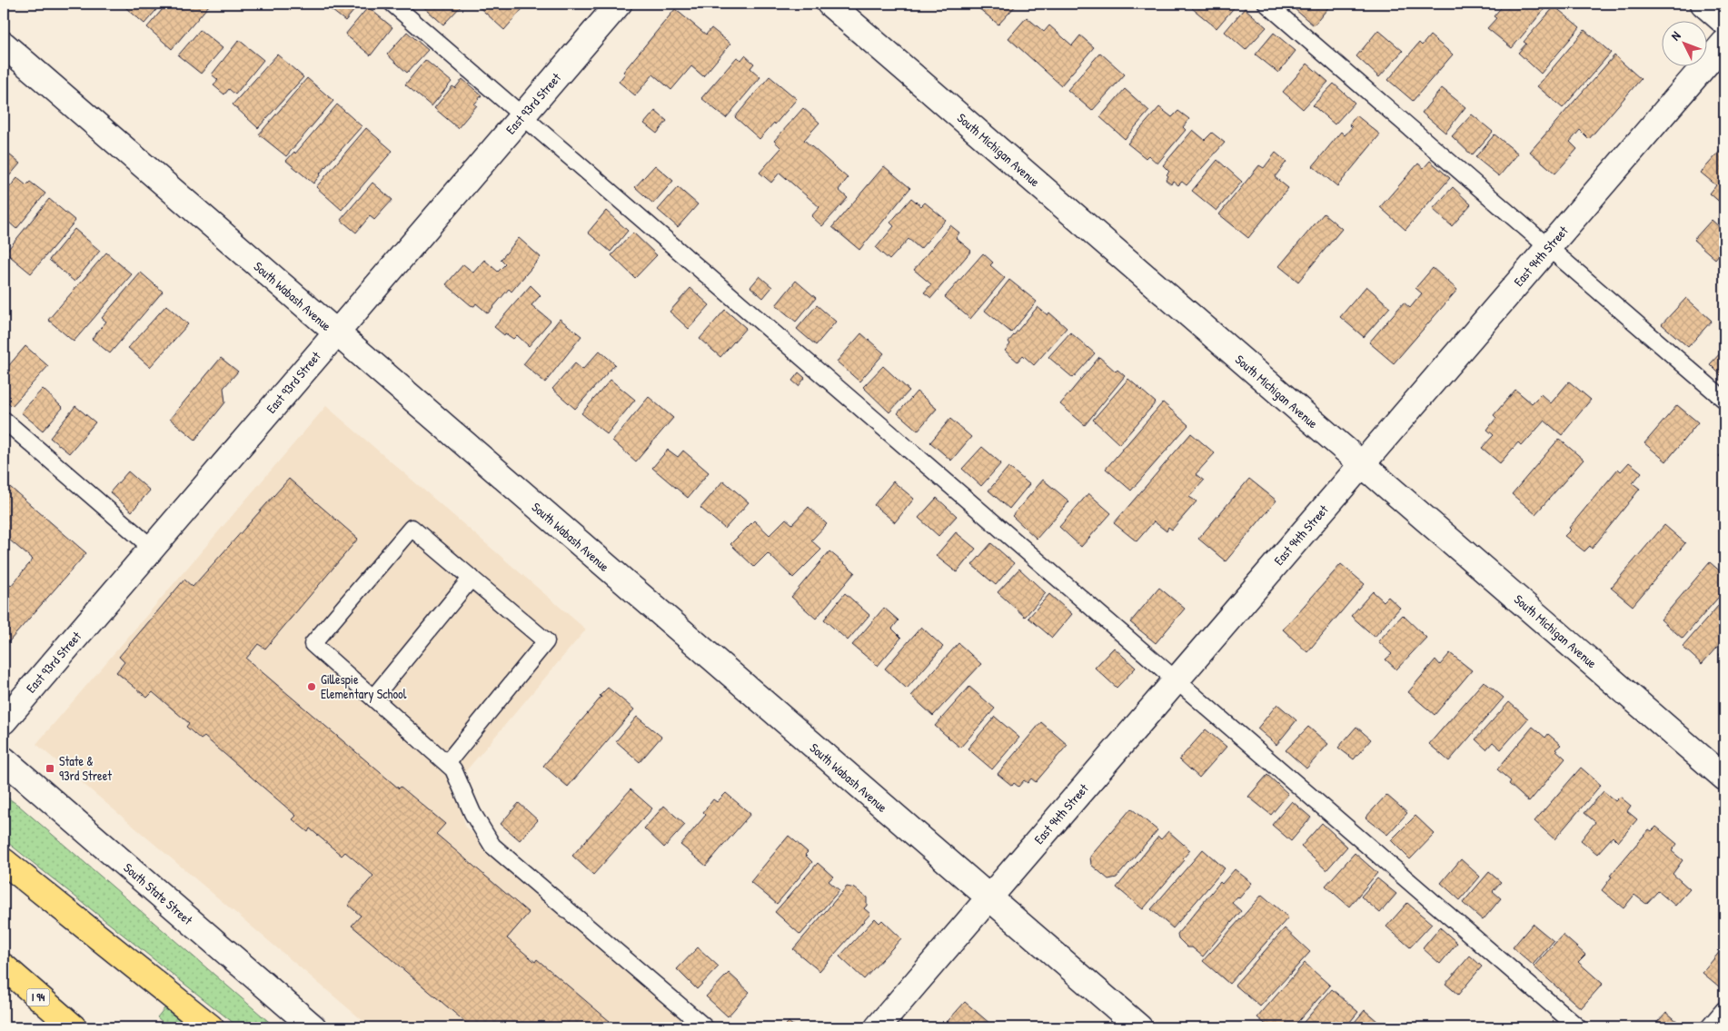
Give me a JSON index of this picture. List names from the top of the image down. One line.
{"streets":{"highway":["I 94"],"street":["East 93rd Street","South Michigan Avenue","East 94th Street","South Wabash Avenue","South State Street"]},"crossings":[["East 93rd Street","South Wabash Avenue"],["South Michigan Avenue","East 94th Street"],["East 94th Street","South Wabash Avenue"]],"places":{"other":["Gillespie Elementary School"],"transit":["State & 93rd Street"]},"north":"top left"}
